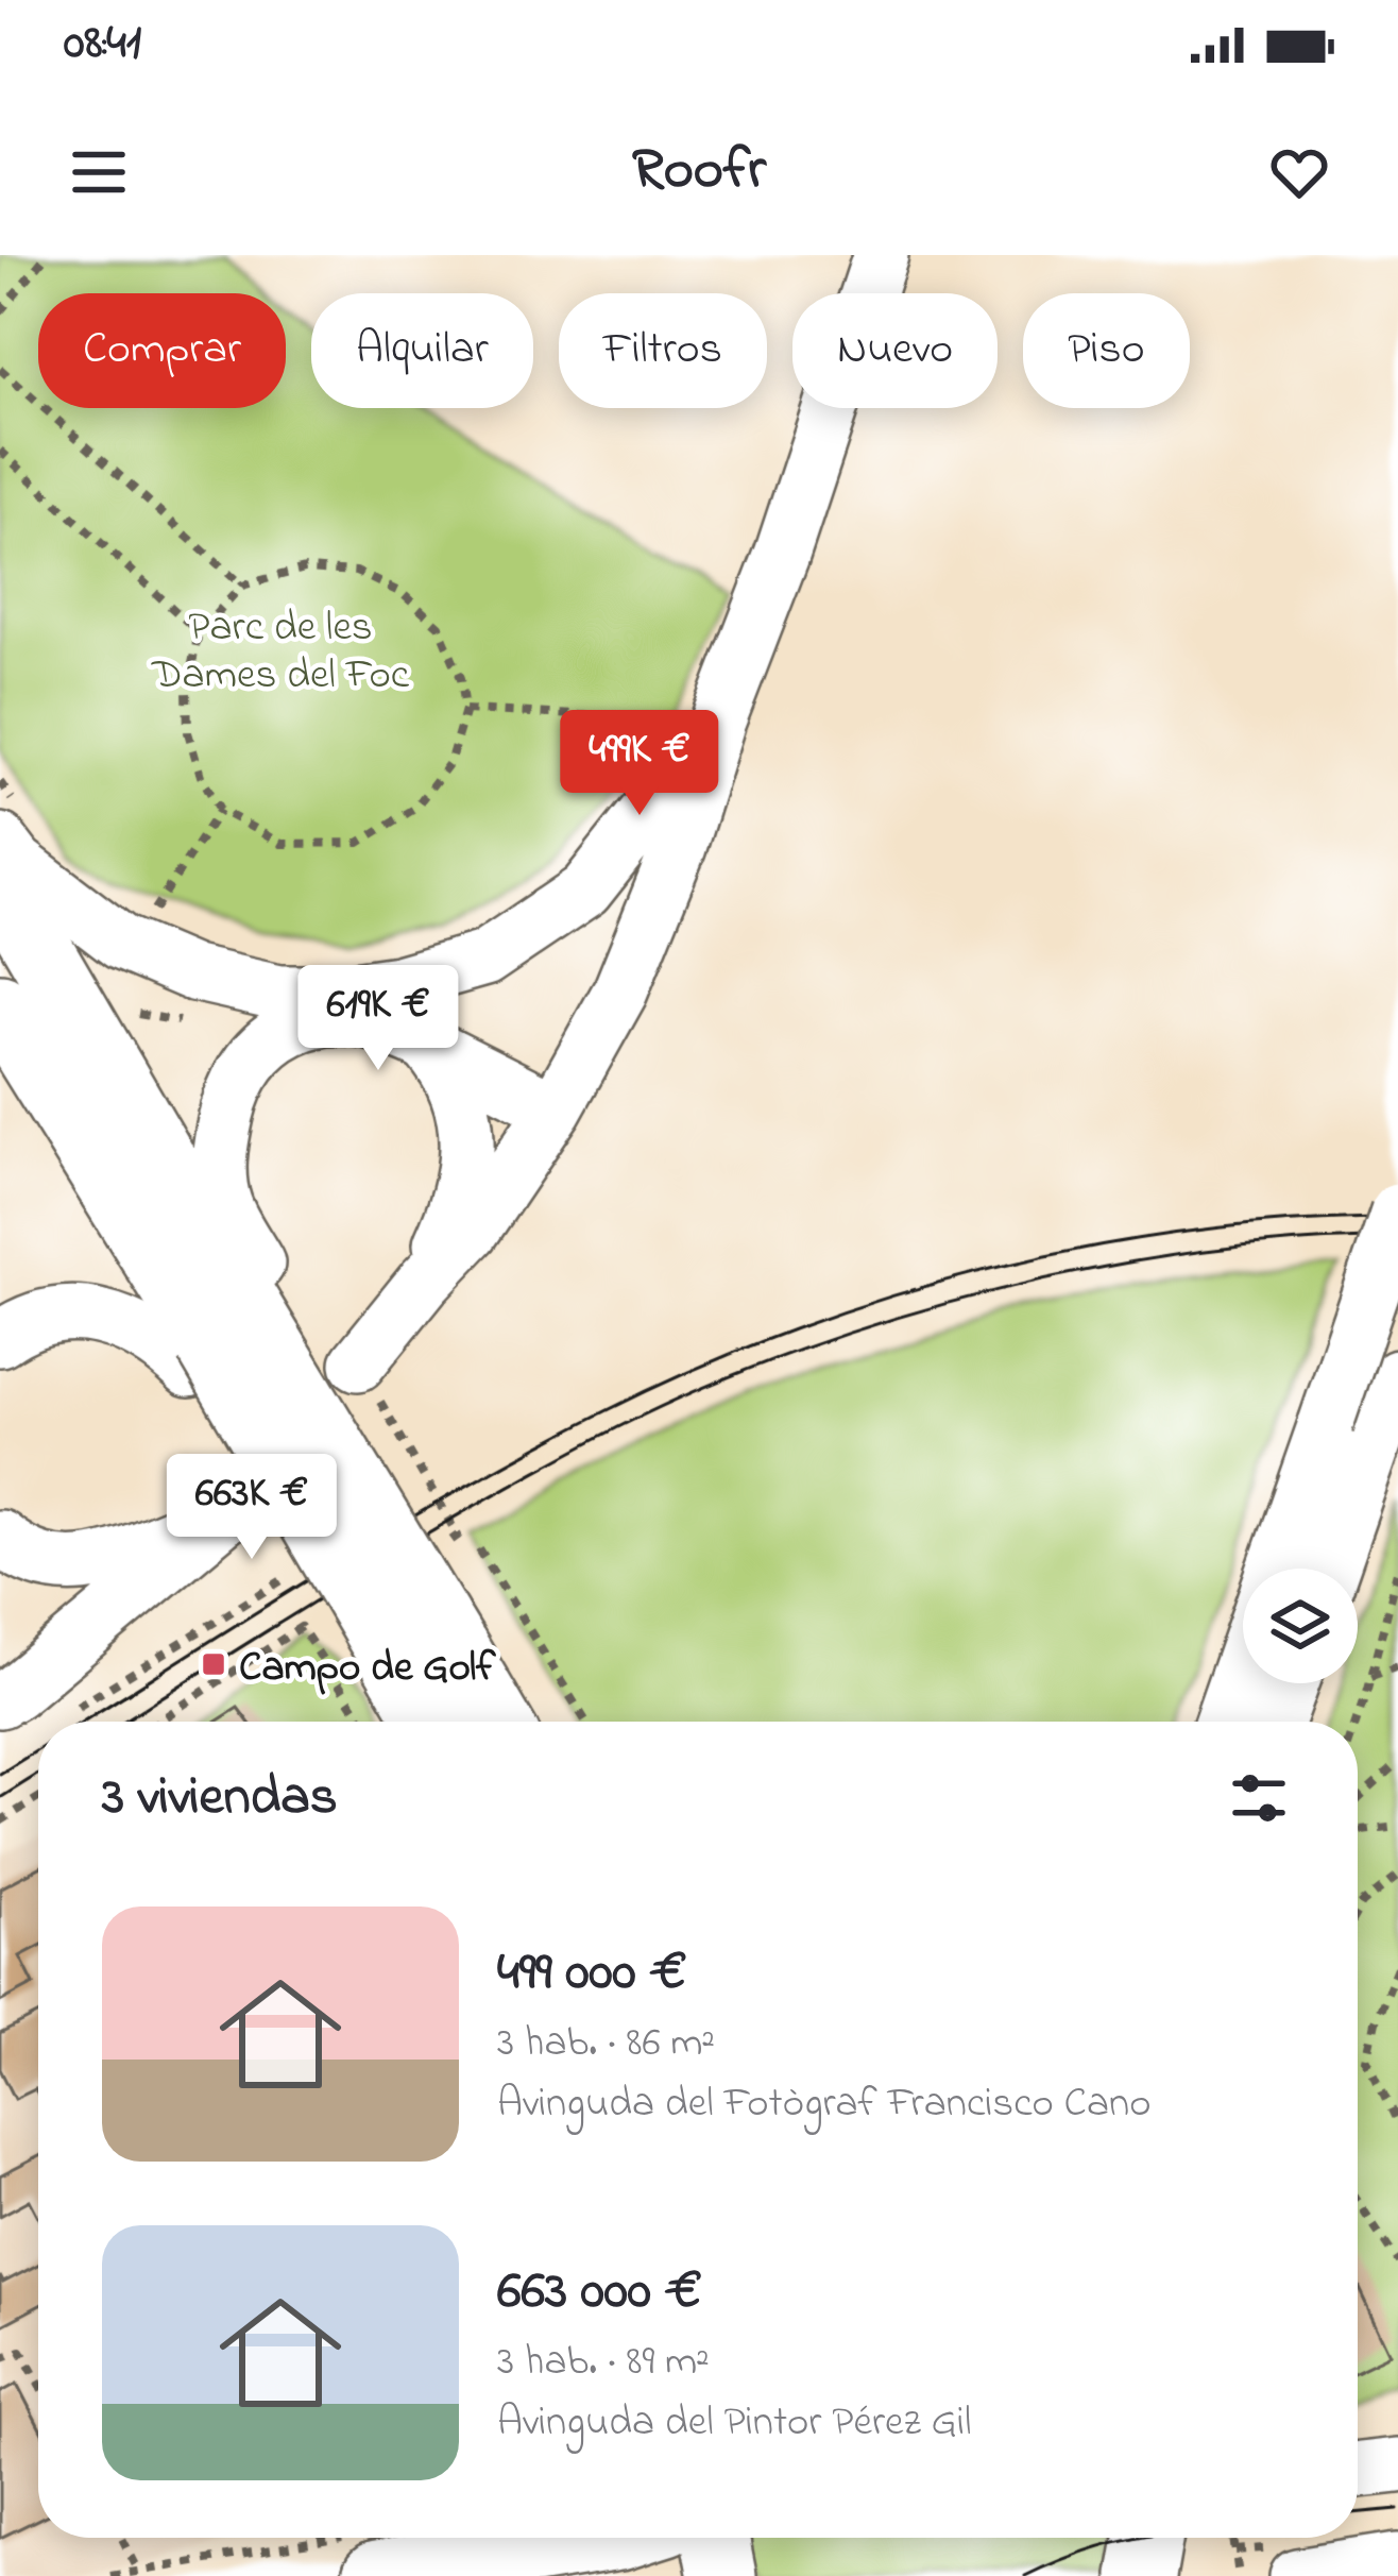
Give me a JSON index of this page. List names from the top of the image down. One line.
{"parks":["Parc de les Dames del Foc"],"places":{"transit":["Campo de Golf"]},"page":{"status":"08:41","header":"Roofr","chip":["Comprar","Alquilar","Filtros","Nuevo","Piso"],"price":["499K €","619K €","663K €"],"heading":"3 viviendas","list":[{"name":"499 000 €","note":"3 hab. · 86 m² · Avinguda del Fotògraf Francisco Cano"},{"name":"663 000 €","note":"3 hab. · 89 m² · Avinguda del Pintor Pérez Gil"}]}}
